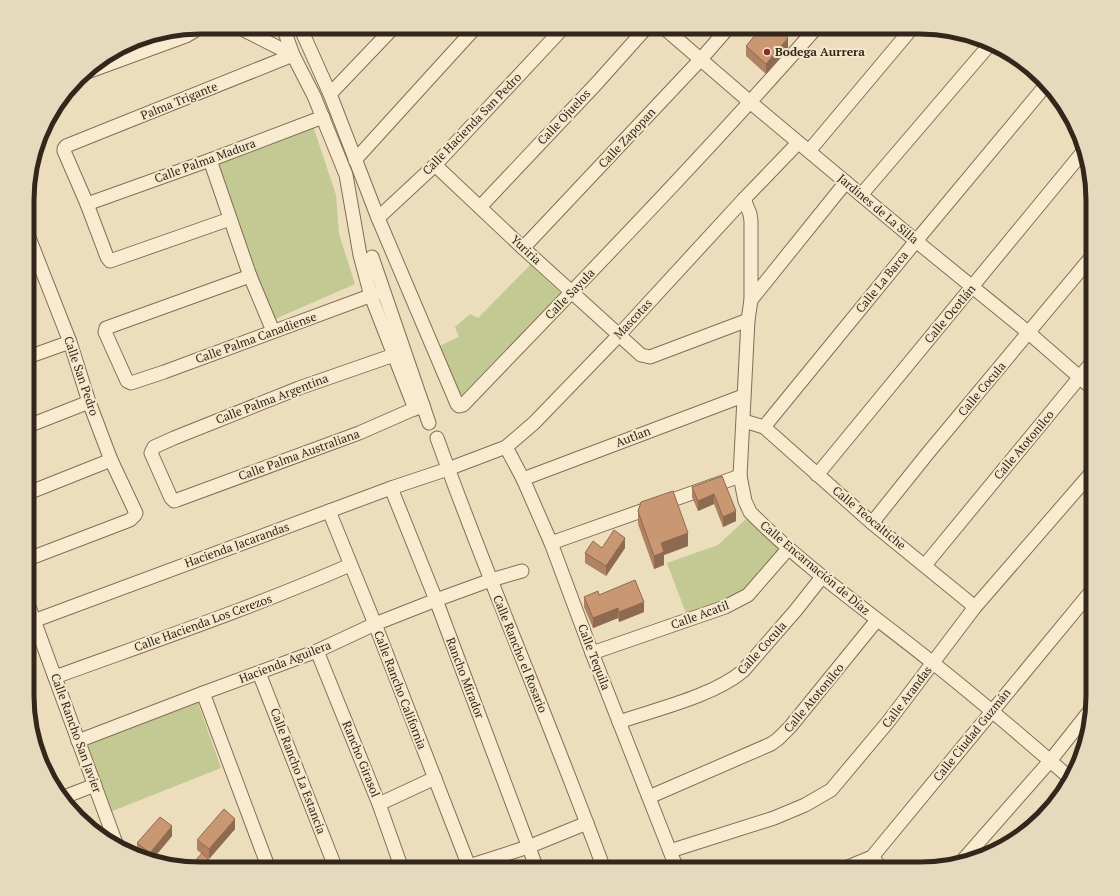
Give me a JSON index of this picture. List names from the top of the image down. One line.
{"streets":{"street":["Palma Trigante","Calle Ojuelos","Calle Hacienda San Pedro","Calle Zapopan","Calle Palma Madura","Jardines de La Silla","Yuriria","Calle La Barca","Calle Sayula","Calle Ocotlán","Mascotas","Calle Palma Canadiense","Calle San Pedro","Calle Cocula","Calle Palma Argentina","Autlan","Calle Atotonilco","Calle Palma Australiana","Calle Teocaltiche","Hacienda Jacarandas","Calle Encarnación de Díaz","Calle Acatil","Calle Hacienda Los Cerezos","Calle Rancho el Rosario","Calle Tequila","Hacienda Aguilera","Rancho Mirador","Calle Rancho California","Calle Arandas","Calle Rancho San Javier","Calle Ciudad Guzmán","Rancho Girasol","Calle Rancho La Estancia"]},"crossings":[["Palma Trigante","Calle Palma Madura"],["Calle Ojuelos","Yuriria"],["Calle Hacienda San Pedro","Yuriria"],["Calle Hacienda San Pedro","Calle Sayula"],["Calle Zapopan","Jardines de La Silla"],["Calle Zapopan","Yuriria"],["Jardines de La Silla","Calle La Barca"],["Jardines de La Silla","Calle Sayula"],["Jardines de La Silla","Calle Ocotlán"],["Jardines de La Silla","Mascotas"],["Jardines de La Silla","Calle Cocula"],["Jardines de La Silla","Calle Atotonilco"],["Yuriria","Calle Sayula"],["Yuriria","Mascotas"],["Yuriria","Calle Encarnación de Díaz"],["Calle La Barca","Calle Teocaltiche"],["Calle Ocotlán","Calle Teocaltiche"],["Mascotas","Hacienda Jacarandas"],["Mascotas","Calle Encarnación de Díaz"],["Mascotas","Calle Rancho el Rosario"],["Mascotas","Calle Tequila"],["Calle Cocula","Calle Teocaltiche"],["Calle Cocula","Calle Encarnación de Díaz"],["Calle Cocula","Calle Tequila"],["Calle Palma Argentina","Calle Palma Australiana"],["Autlan","Calle Encarnación de Díaz"],["Autlan","Calle Tequila"],["Calle Atotonilco","Calle Teocaltiche"],["Calle Atotonilco","Calle Encarnación de Díaz"],["Calle Atotonilco","Calle Tequila"],["Calle Teocaltiche","Calle Arandas"],["Hacienda Jacarandas","Calle Rancho el Rosario"],["Hacienda Jacarandas","Rancho Mirador"],["Hacienda Jacarandas","Calle Rancho California"],["Calle Encarnación de Díaz","Calle Acatil"],["Calle Encarnación de Díaz","Calle Arandas"],["Calle Encarnación de Díaz","Calle Ciudad Guzmán"],["Calle Acatil","Calle Tequila"],["Calle Hacienda Los Cerezos","Calle Rancho California"],["Calle Hacienda Los Cerezos","Calle Rancho San Javier"],["Calle Rancho el Rosario","Hacienda Aguilera"],["Calle Tequila","Calle Arandas"],["Hacienda Aguilera","Rancho Mirador"],["Hacienda Aguilera","Calle Rancho California"],["Hacienda Aguilera","Calle Rancho San Javier"],["Hacienda Aguilera","Rancho Girasol"],["Hacienda Aguilera","Calle Rancho La Estancia"]],"places":["Bodega Aurrera"]}
